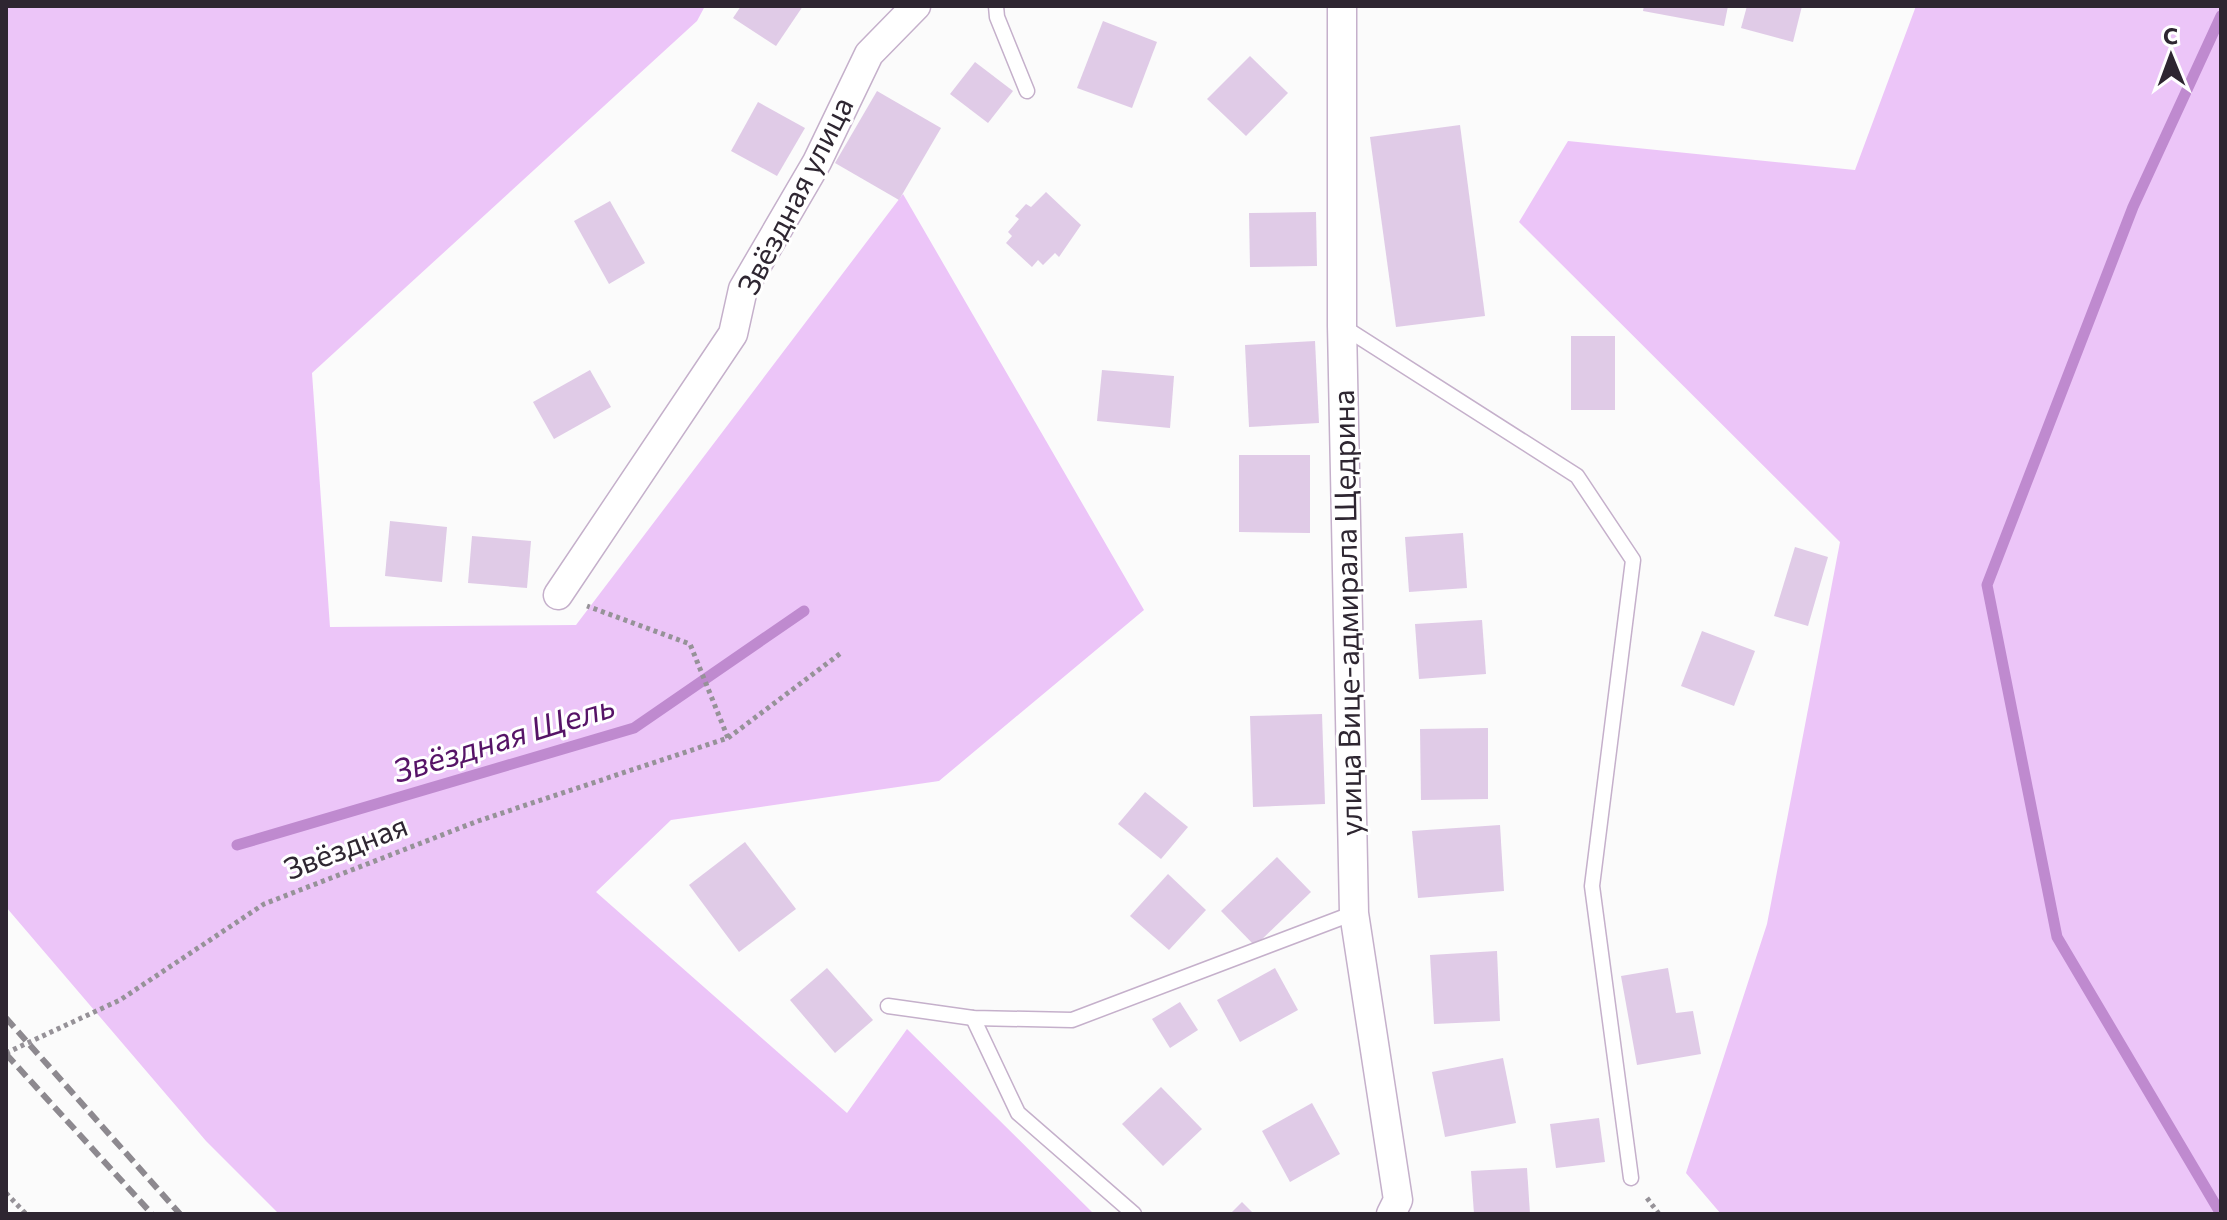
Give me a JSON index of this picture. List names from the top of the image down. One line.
{"streets":{"street":["Звёздная улица","улица Вице-адмирала Щедрина"],"path":["Звёздная"]},"water":["Звёздная Щель"],"north":"top"}
